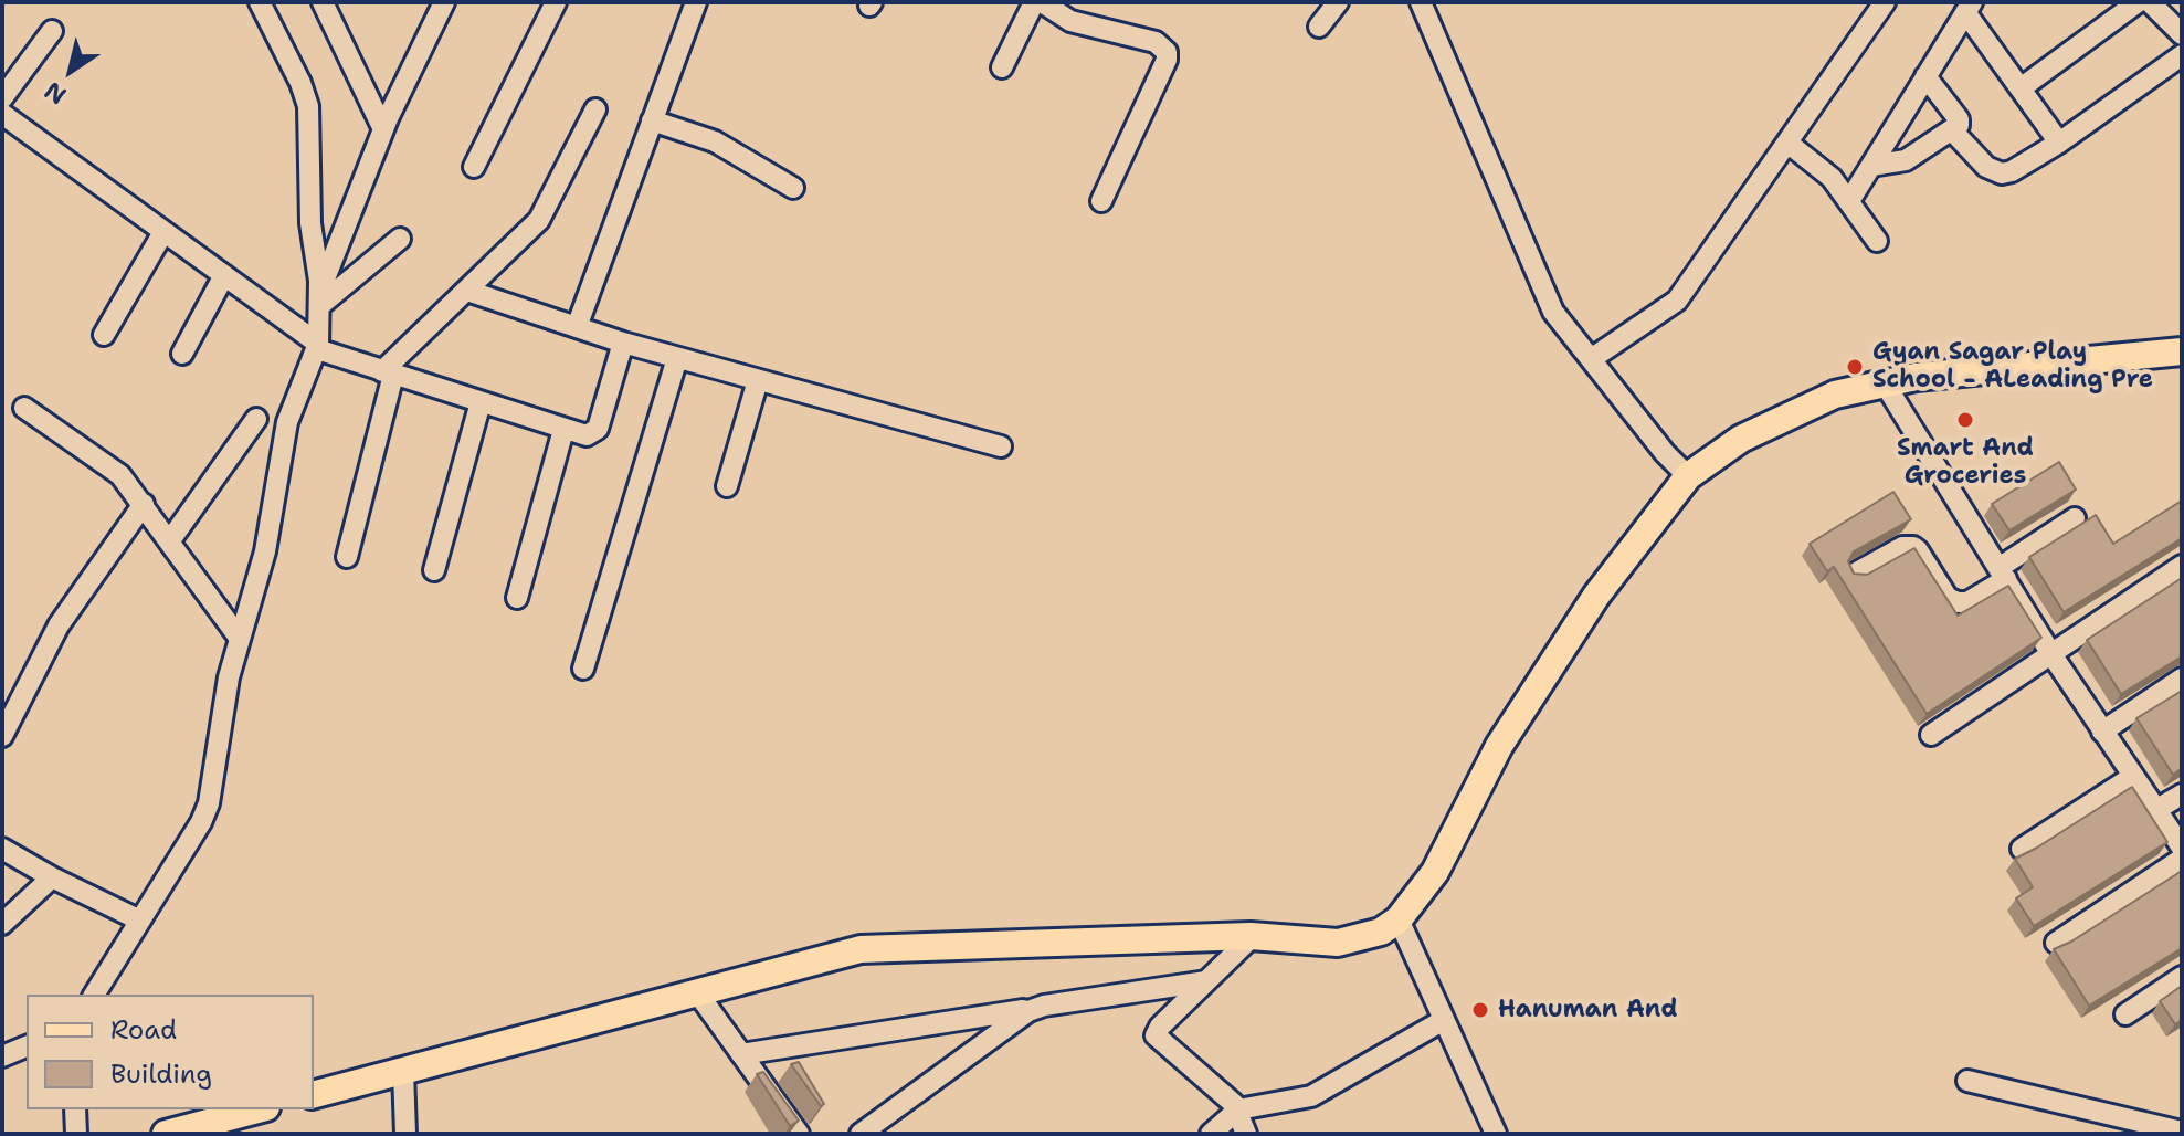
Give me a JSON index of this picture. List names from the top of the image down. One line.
{"places":["Gyan Sagar Play School - ALeading Pre","Smart And Groceries","Hanuman And"],"legend":["Road","Building"],"north":"bottom left"}
